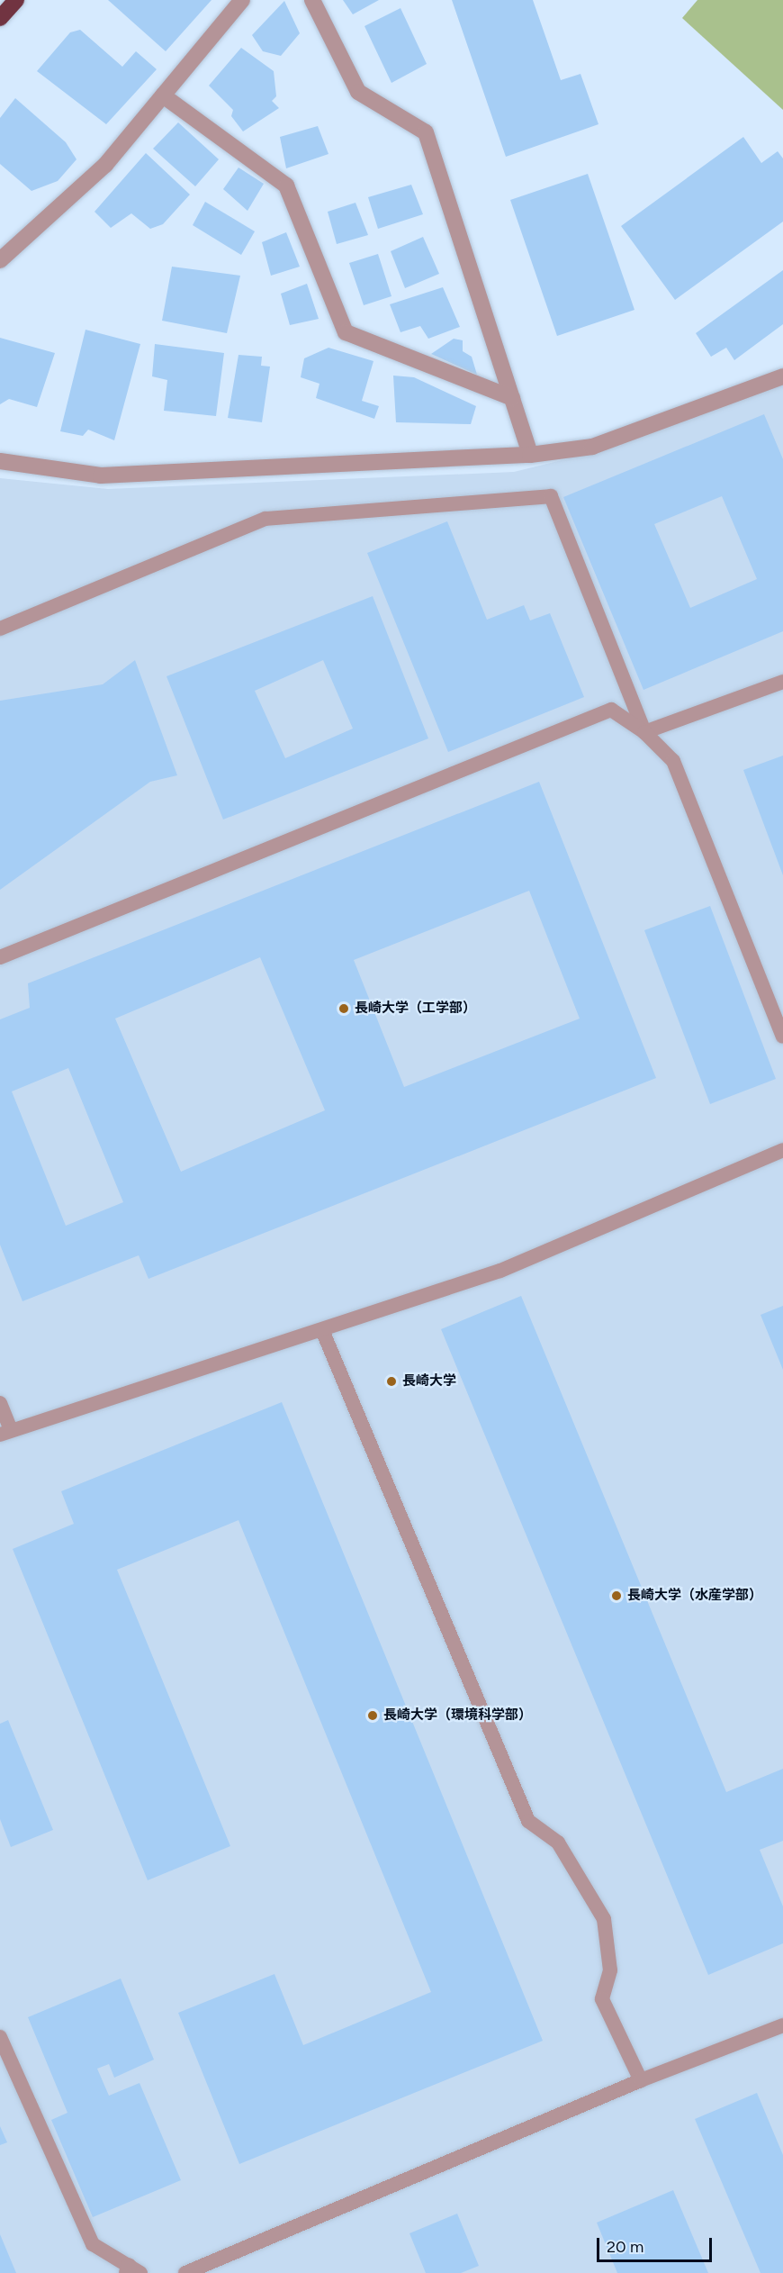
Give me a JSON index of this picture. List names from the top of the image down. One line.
{"places":["長崎大学（工学部）","長崎大学","長崎大学（水産学部）","長崎大学（環境科学部）"],"scale_bar":"20 m"}
